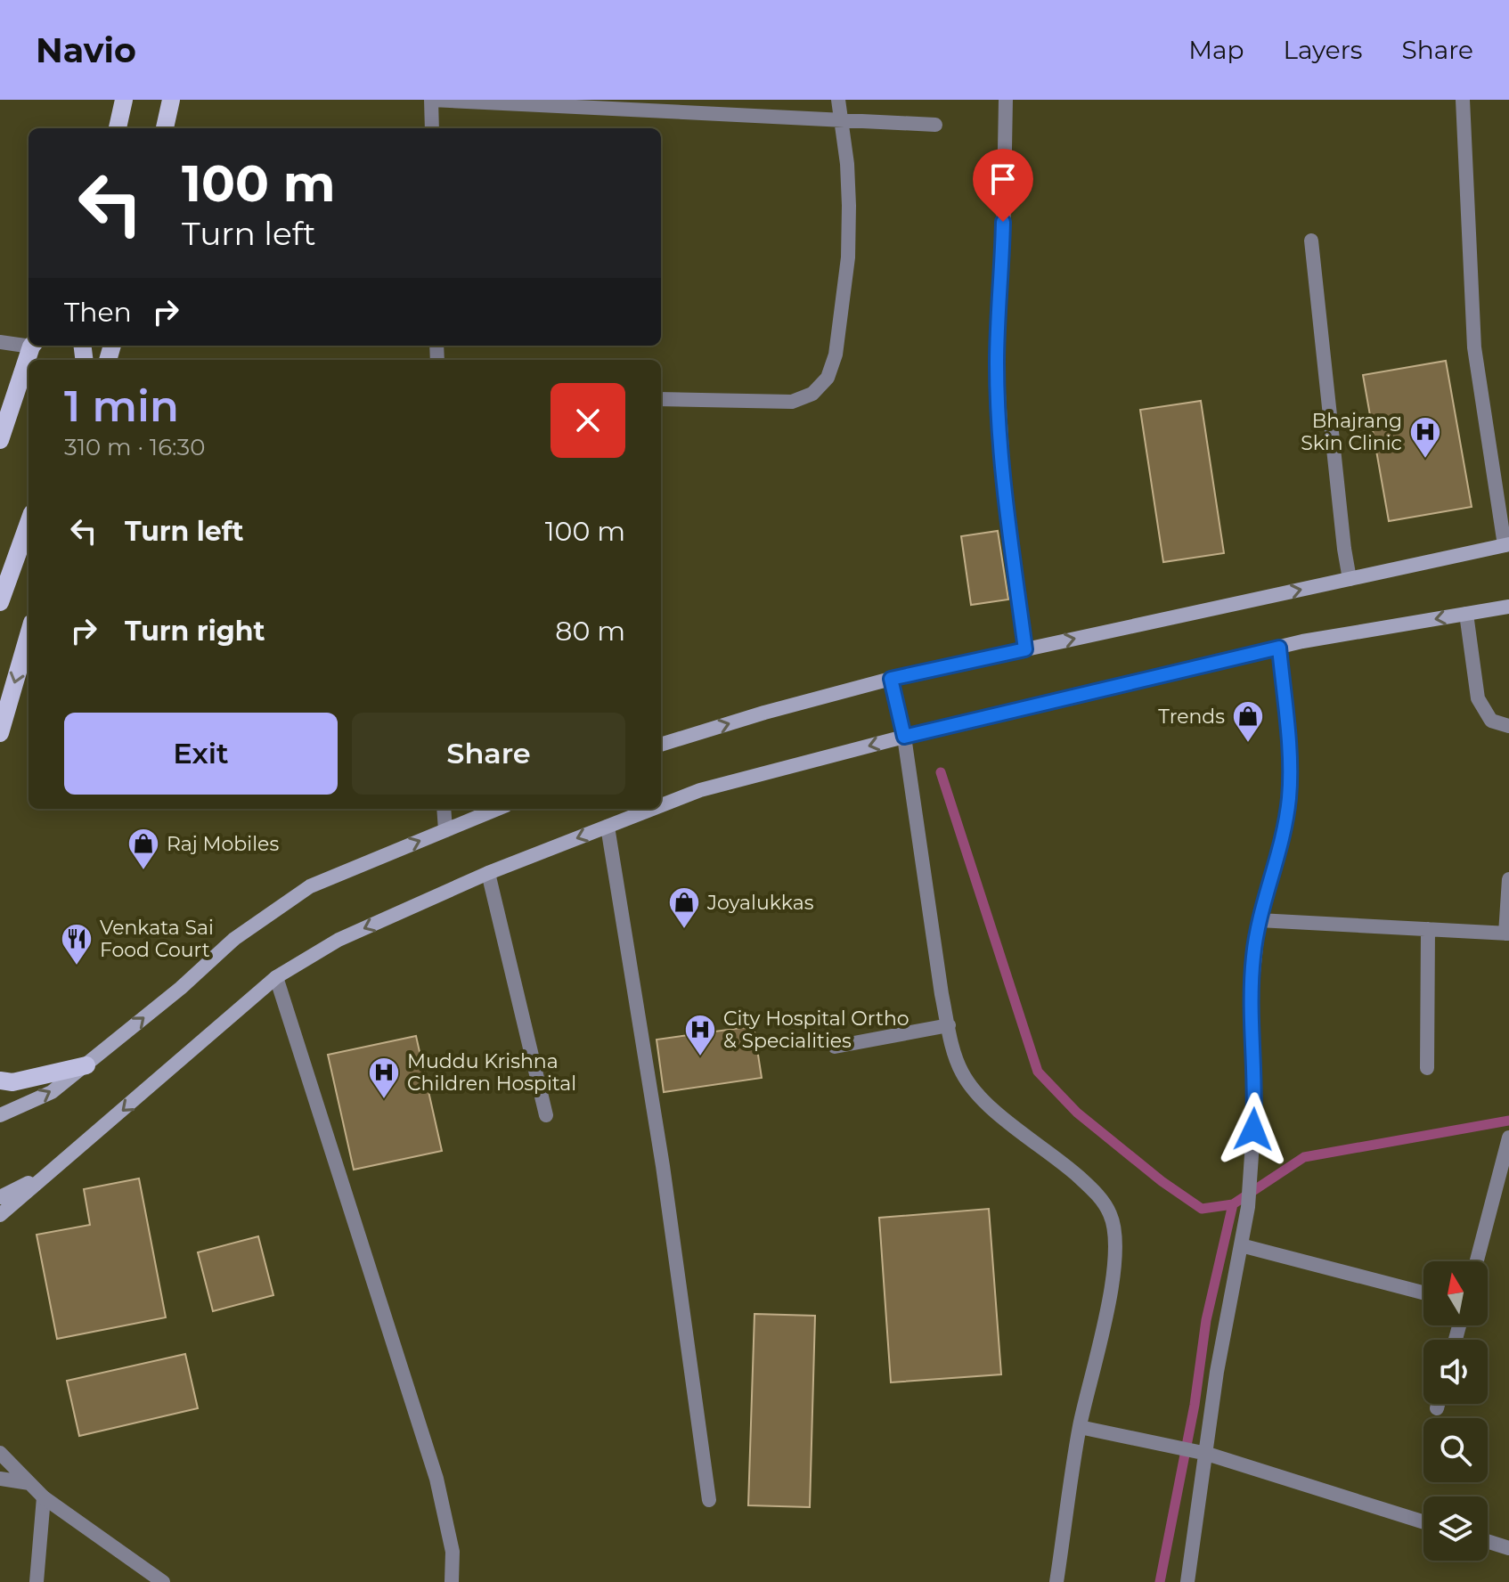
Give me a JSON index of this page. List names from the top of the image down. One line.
{"places":{"hospital":["Bhajrang Skin Clinic","City Hospital Ortho & Specialities","Muddu Krishna Children Hospital"],"shop":["Trends","Raj Mobiles","Joyalukkas"],"restaurant":["Venkata Sai Food Court"]},"north":"top","page":{"header":"Navio","nav":["Map","Layers","Share"],"turn":["100 m","Turn left"],"then":"Then","heading":["1 min","310 m · 16:30"],"list":[{"name":"Turn left","value":"100 m"},{"name":"Turn right","value":"80 m"}],"buttons":["Exit","Share"]}}
